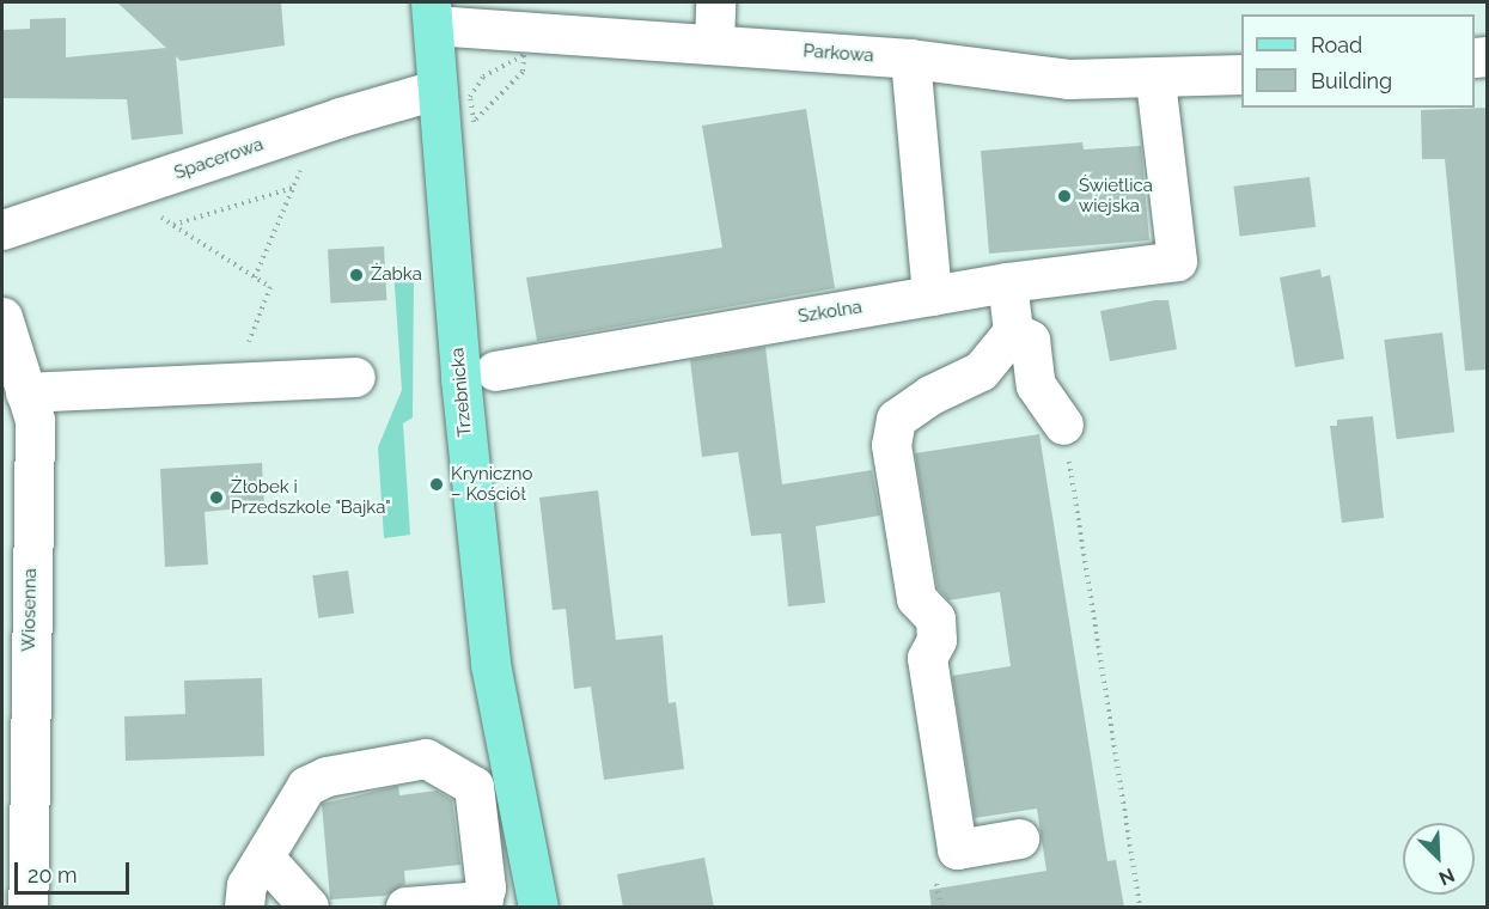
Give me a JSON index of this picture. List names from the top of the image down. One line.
{"streets":{"main road":["Trzebnicka"],"street":["Parkowa","Spacerowa","Szkolna","Wiosenna"]},"crossings":[["Parkowa","Szkolna"],["Parkowa","Trzebnicka"],["Spacerowa","Trzebnicka"]],"places":["Świetlica wiejska","Żabka","Kryniczno – Kościół","Żłobek i Przedszkole \"Bajka\""],"legend":["Road","Building"],"scale_bar":"20 m","north":"bottom right"}
